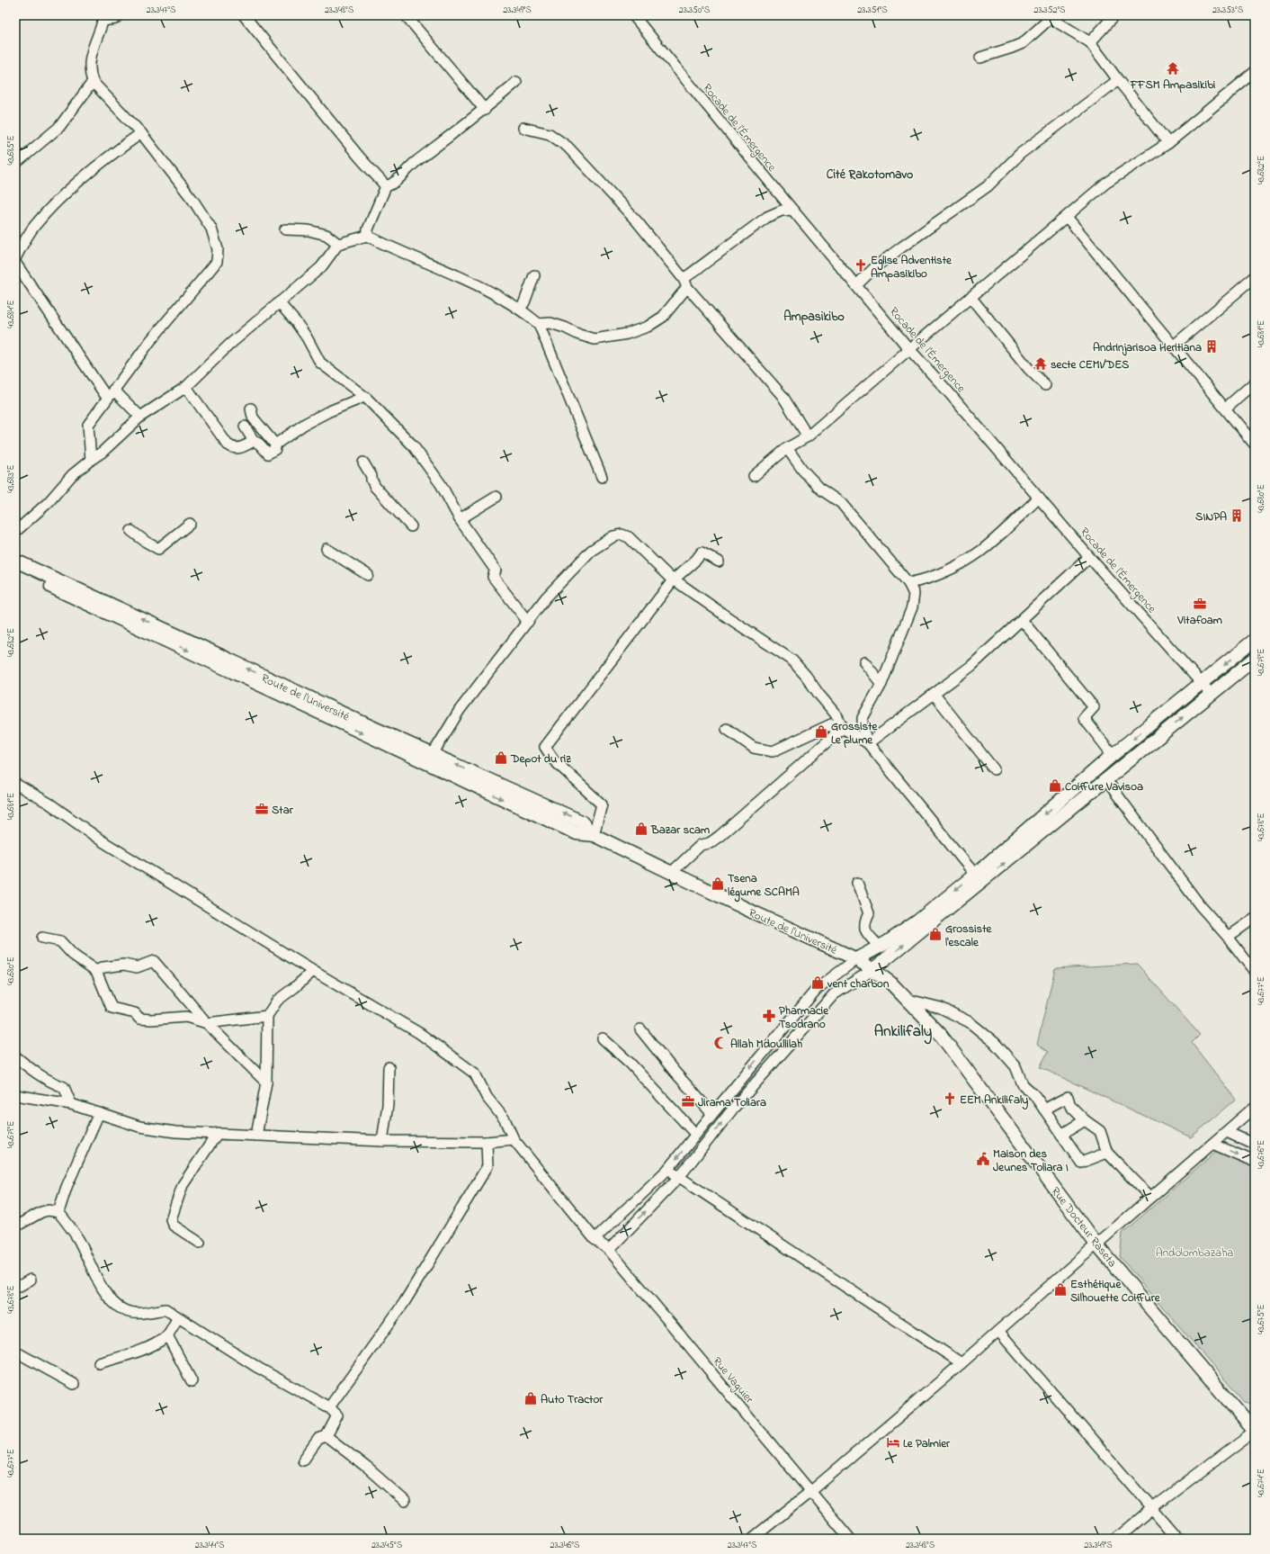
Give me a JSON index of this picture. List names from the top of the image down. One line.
{"streets":{"main road":["Route de l'Université","Rue Docteur Raseta"],"street":["Rocade de l'Émergence","Rue Vaguier"]},"crossings":[["Route de l'Université","Rue Docteur Raseta"]],"districts":["Cité Rakotomavo","Ampasikibo","Ankilifaly"],"parks":["Andolombazaha"],"places":{"temple":["FFSM Ampasikibi","secte CEMI/DES"],"church":["Eglise Adventiste Ampasikibo","EEM Ankilifaly"],"building":["Andrinjarisoa Heritiana","SINPA"],"office":["Vitafoam","Star","Jirama Toliara"],"shop":["Grossiste Le plume","Depot du riz","Coiffure Vavisoa","Bazar scam","Tsena légume SCAMA","Grossiste l'escale","vent charbon","Esthétique Silhouette Coiffure","Auto Tractor"],"pharmacy":["Pharmacie Tsodrano"],"mosque":["Allah Mdoullilah"],"public building":["Maison des Jeunes Toliara I"],"hotel":["Le Palmier"]},"coordinates":["23.347°S","23.348°S","23.349°S","23.350°S","23.351°S","23.352°S","23.353°S","43.685°E","43.682°E","43.684°E","43.681°E","43.683°E","43.680°E","43.679°E","43.678°E","43.677°E","43.676°E","43.675°E","43.674°E","23.344°S","23.345°S","23.346°S"]}
